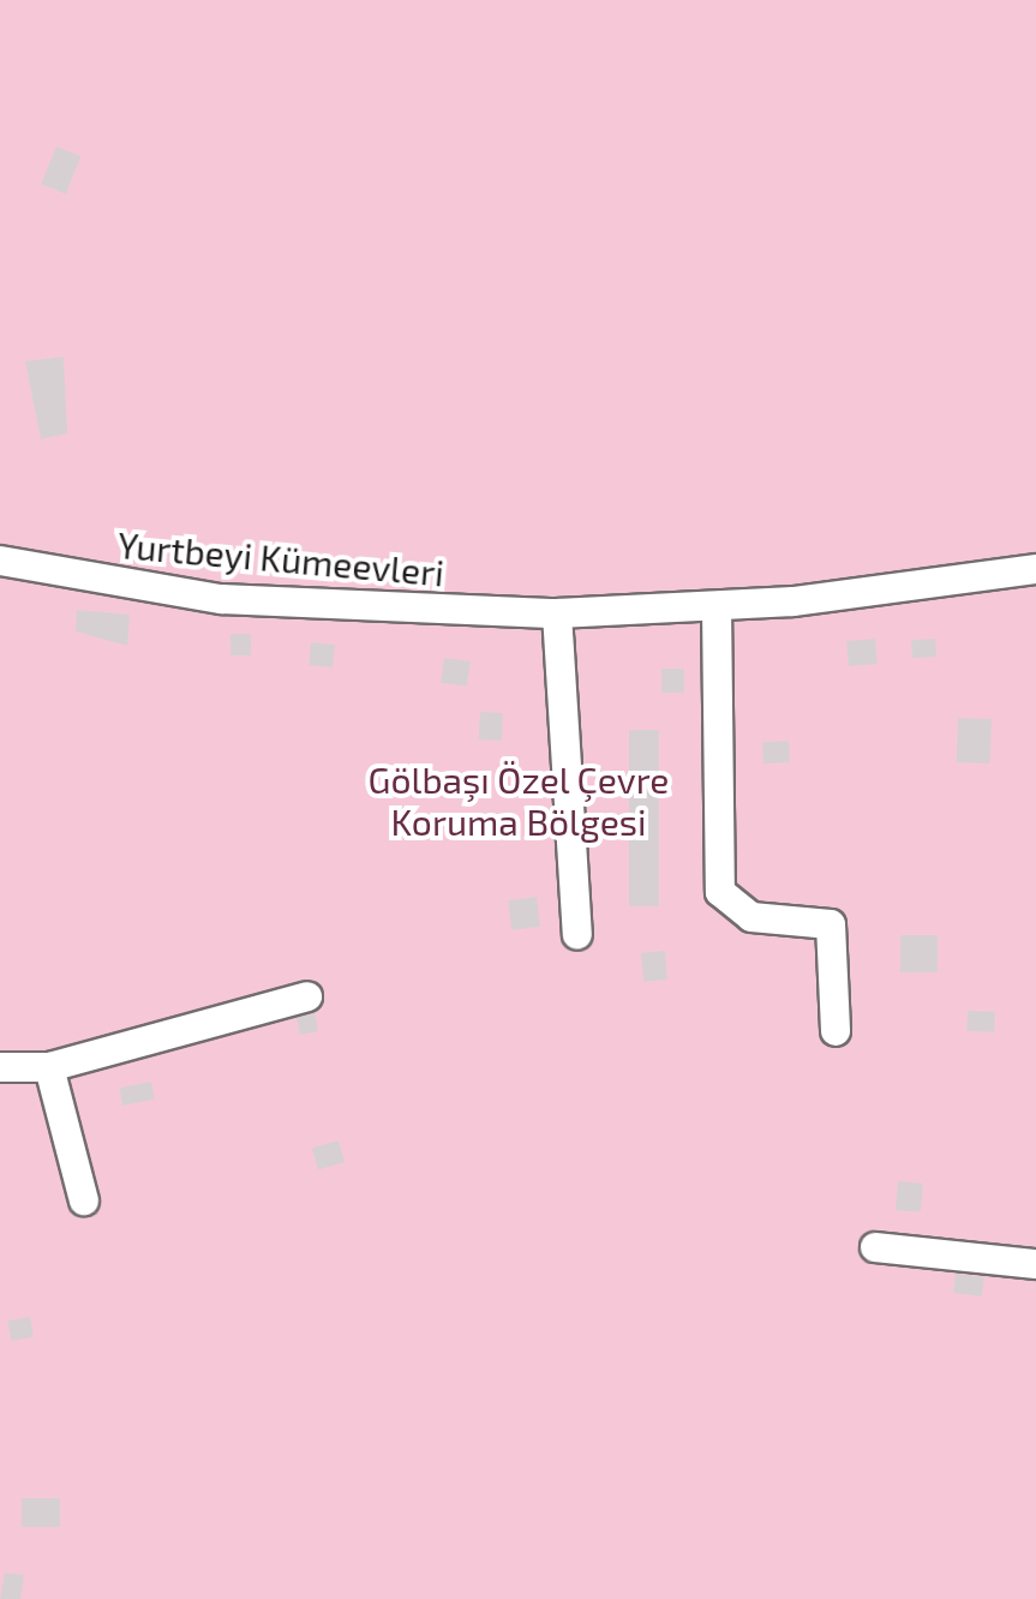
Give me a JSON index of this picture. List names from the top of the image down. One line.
{"streets":{"street":["Yurtbeyi Kümeevleri"]},"parks":["Gölbaşı Özel Çevre Koruma Bölgesi"]}
